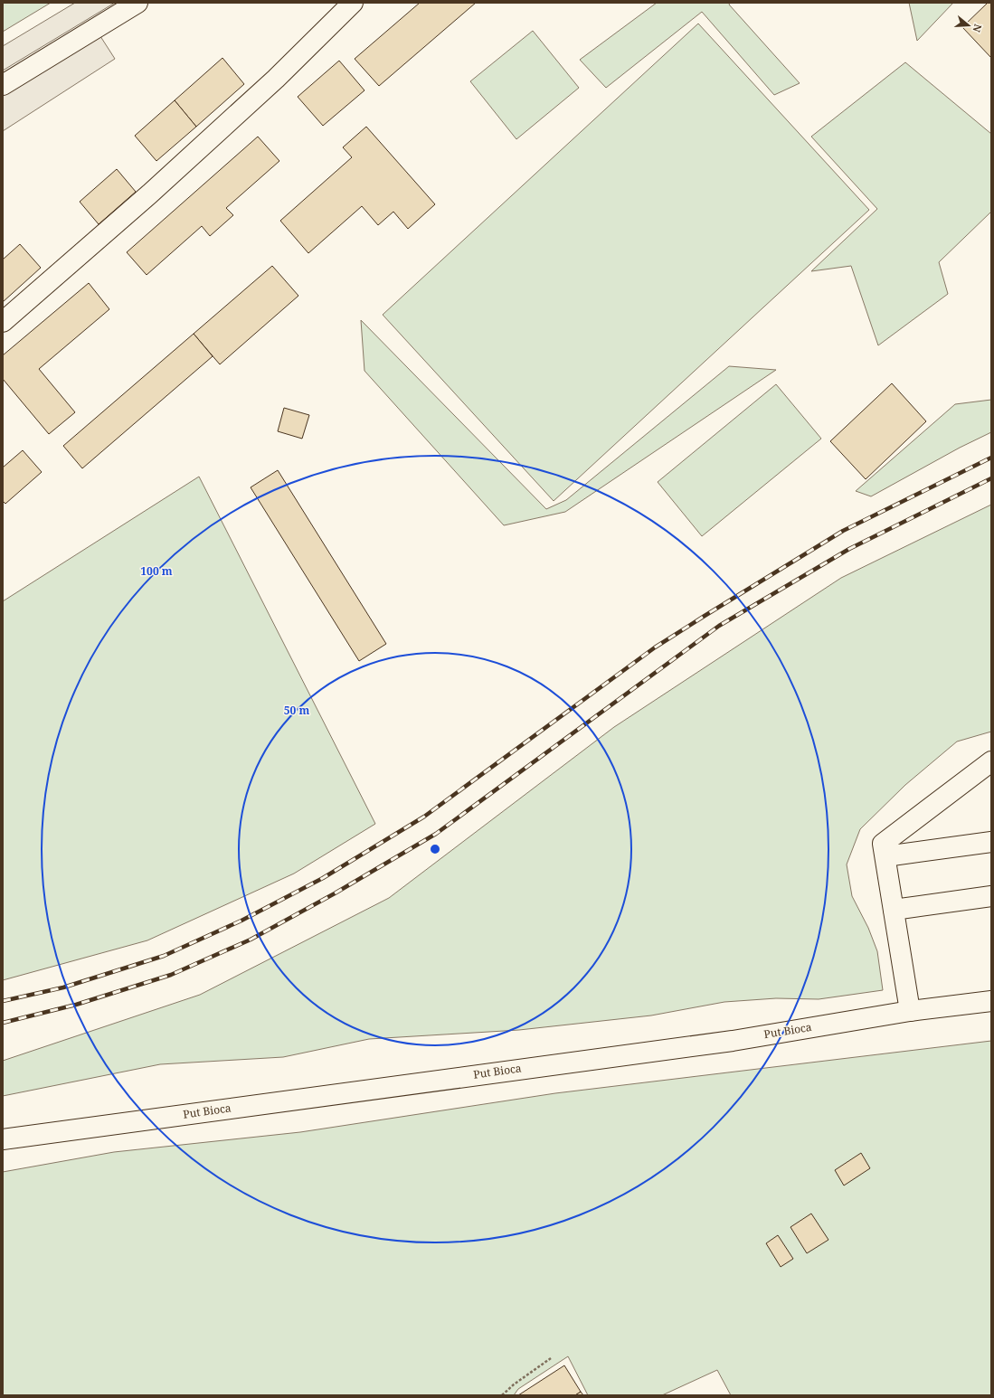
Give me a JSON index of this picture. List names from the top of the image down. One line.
{"streets":{"main road":["Put Bioca"]},"north":"right","rings":["100 m","50 m"]}
